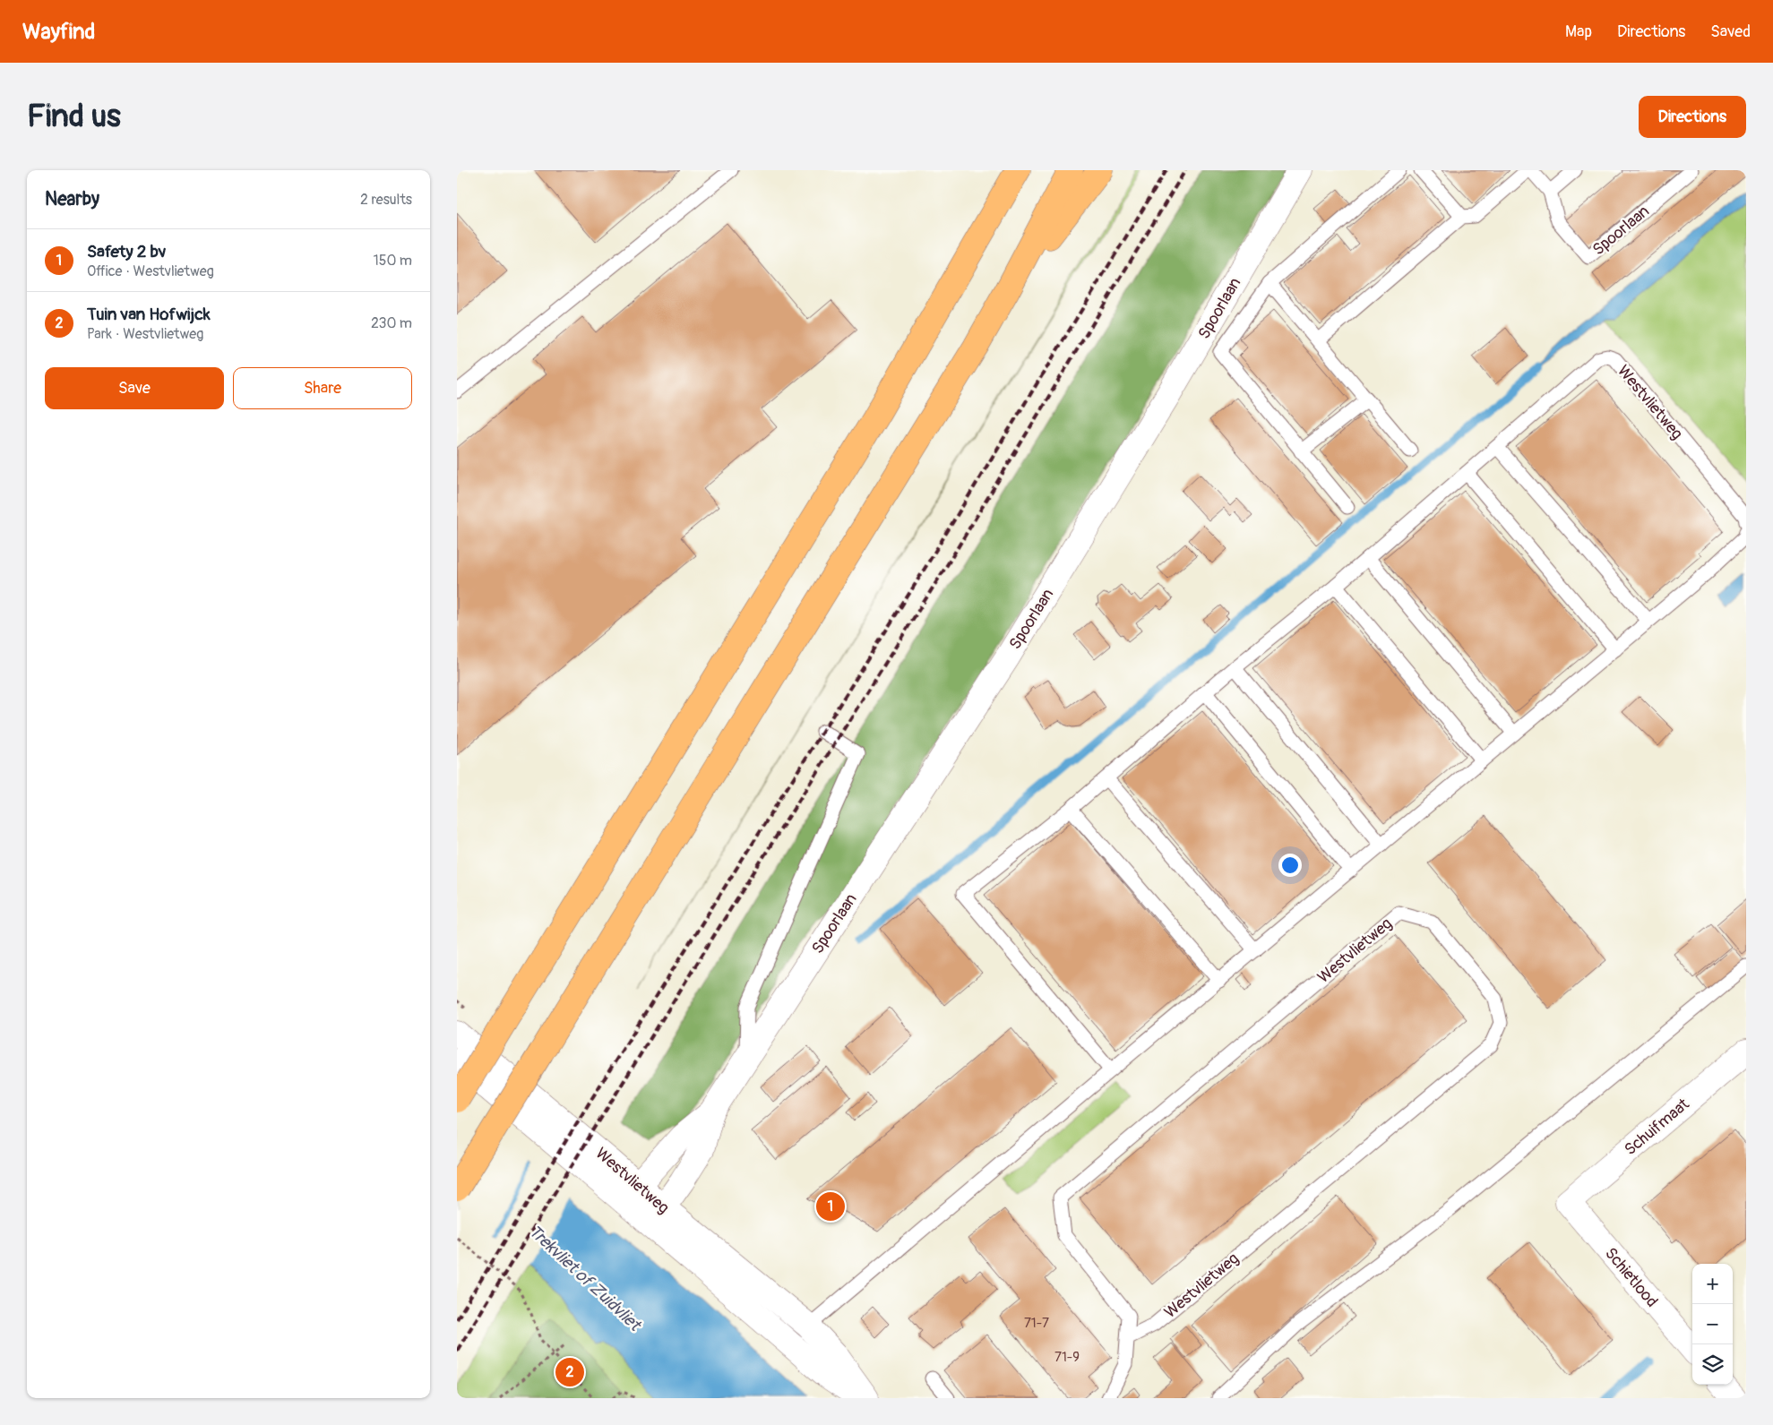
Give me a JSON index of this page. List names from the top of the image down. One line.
{"streets":{"street":["Spoorlaan","Westvlietweg","Schuifmaat","Schietlood"]},"crossings":[["Spoorlaan","Westvlietweg"],["Schuifmaat","Schietlood"]],"water":["Trekvliet of Zuidvliet"],"house_numbers":["71-7","71-9"],"page":{"header":"Wayfind","nav":["Map","Directions","Saved"],"buttons":["Directions",["Save","Share"]],"title":"Find us","heading":["Nearby","2 results"],"list":[{"mark":"1","name":"Safety 2 bv","note":"Office · Westvlietweg","value":"150 m"},{"mark":"2","name":"Tuin van Hofwijck","note":"Park · Westvlietweg","value":"230 m"}],"pins":["1","2"],"map_buttons":["+","−"]}}
